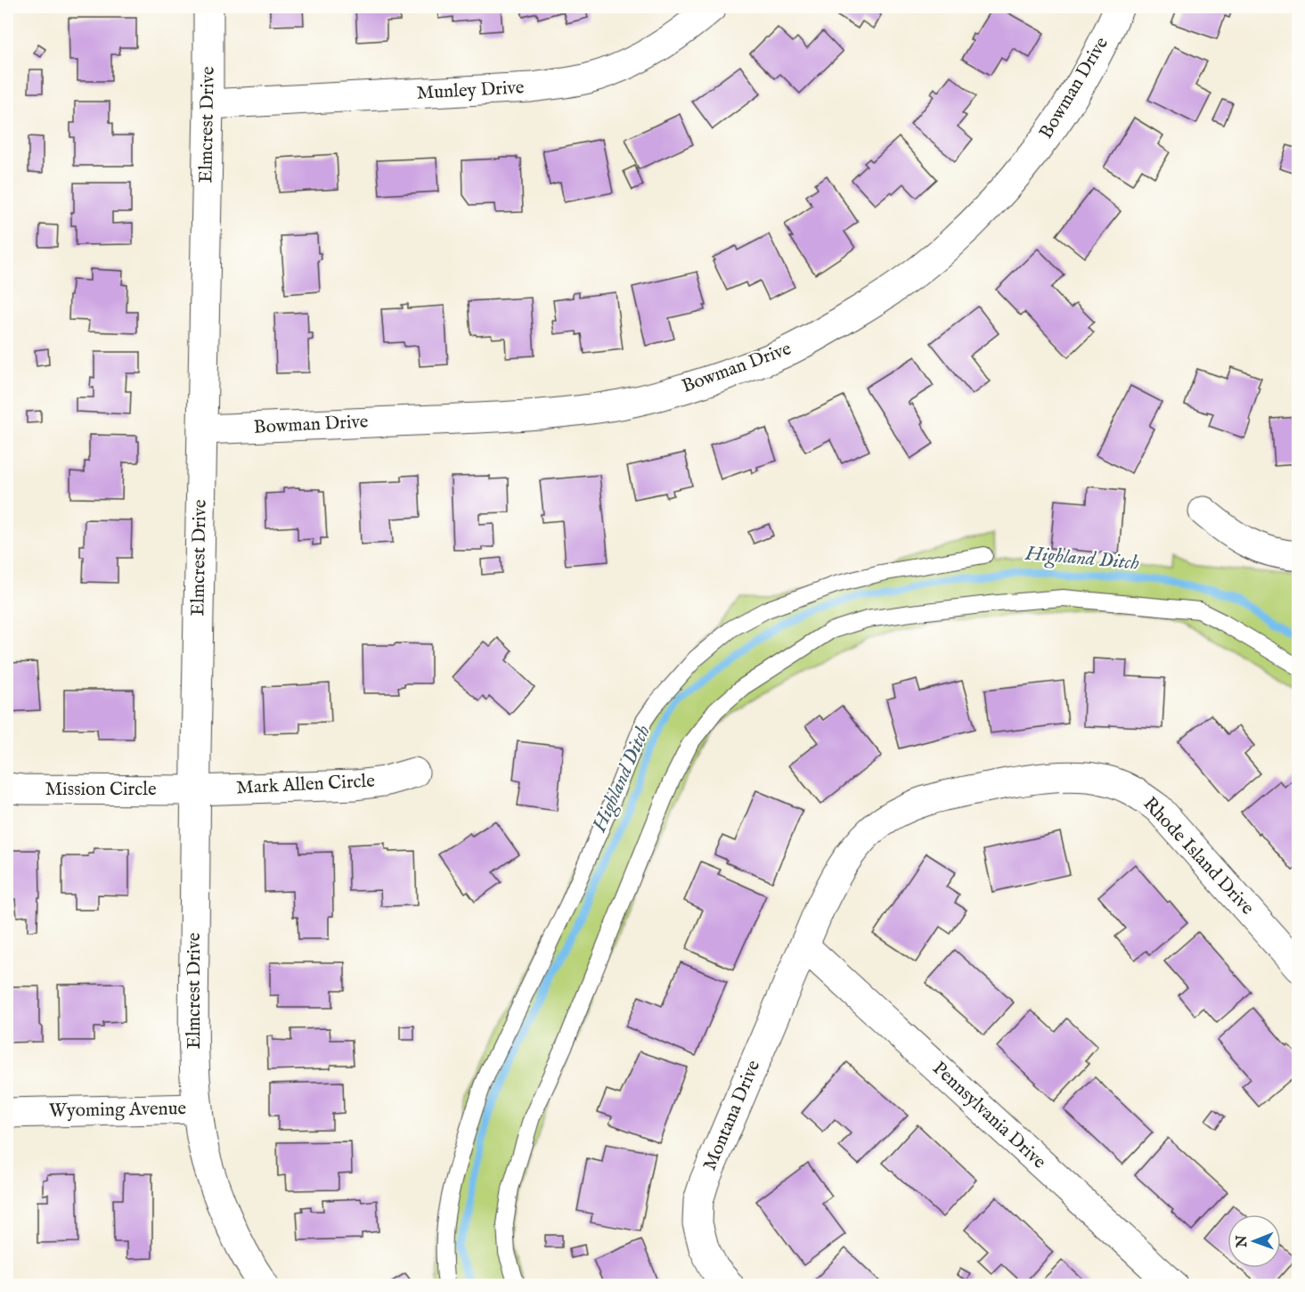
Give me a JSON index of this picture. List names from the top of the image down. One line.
{"streets":{"street":["Bowman Drive","Munley Drive","Elmcrest Drive","Mark Allen Circle","Mission Circle","Rhode Island Drive","Wyoming Avenue","Montana Drive","Pennsylvania Drive"]},"crossings":[["Bowman Drive","Elmcrest Drive"],["Munley Drive","Elmcrest Drive"],["Elmcrest Drive","Mark Allen Circle"],["Elmcrest Drive","Mission Circle"],["Elmcrest Drive","Wyoming Avenue"],["Mark Allen Circle","Mission Circle"],["Rhode Island Drive","Montana Drive"],["Rhode Island Drive","Pennsylvania Drive"],["Montana Drive","Pennsylvania Drive"]],"water":["Highland Ditch"],"north":"left"}
